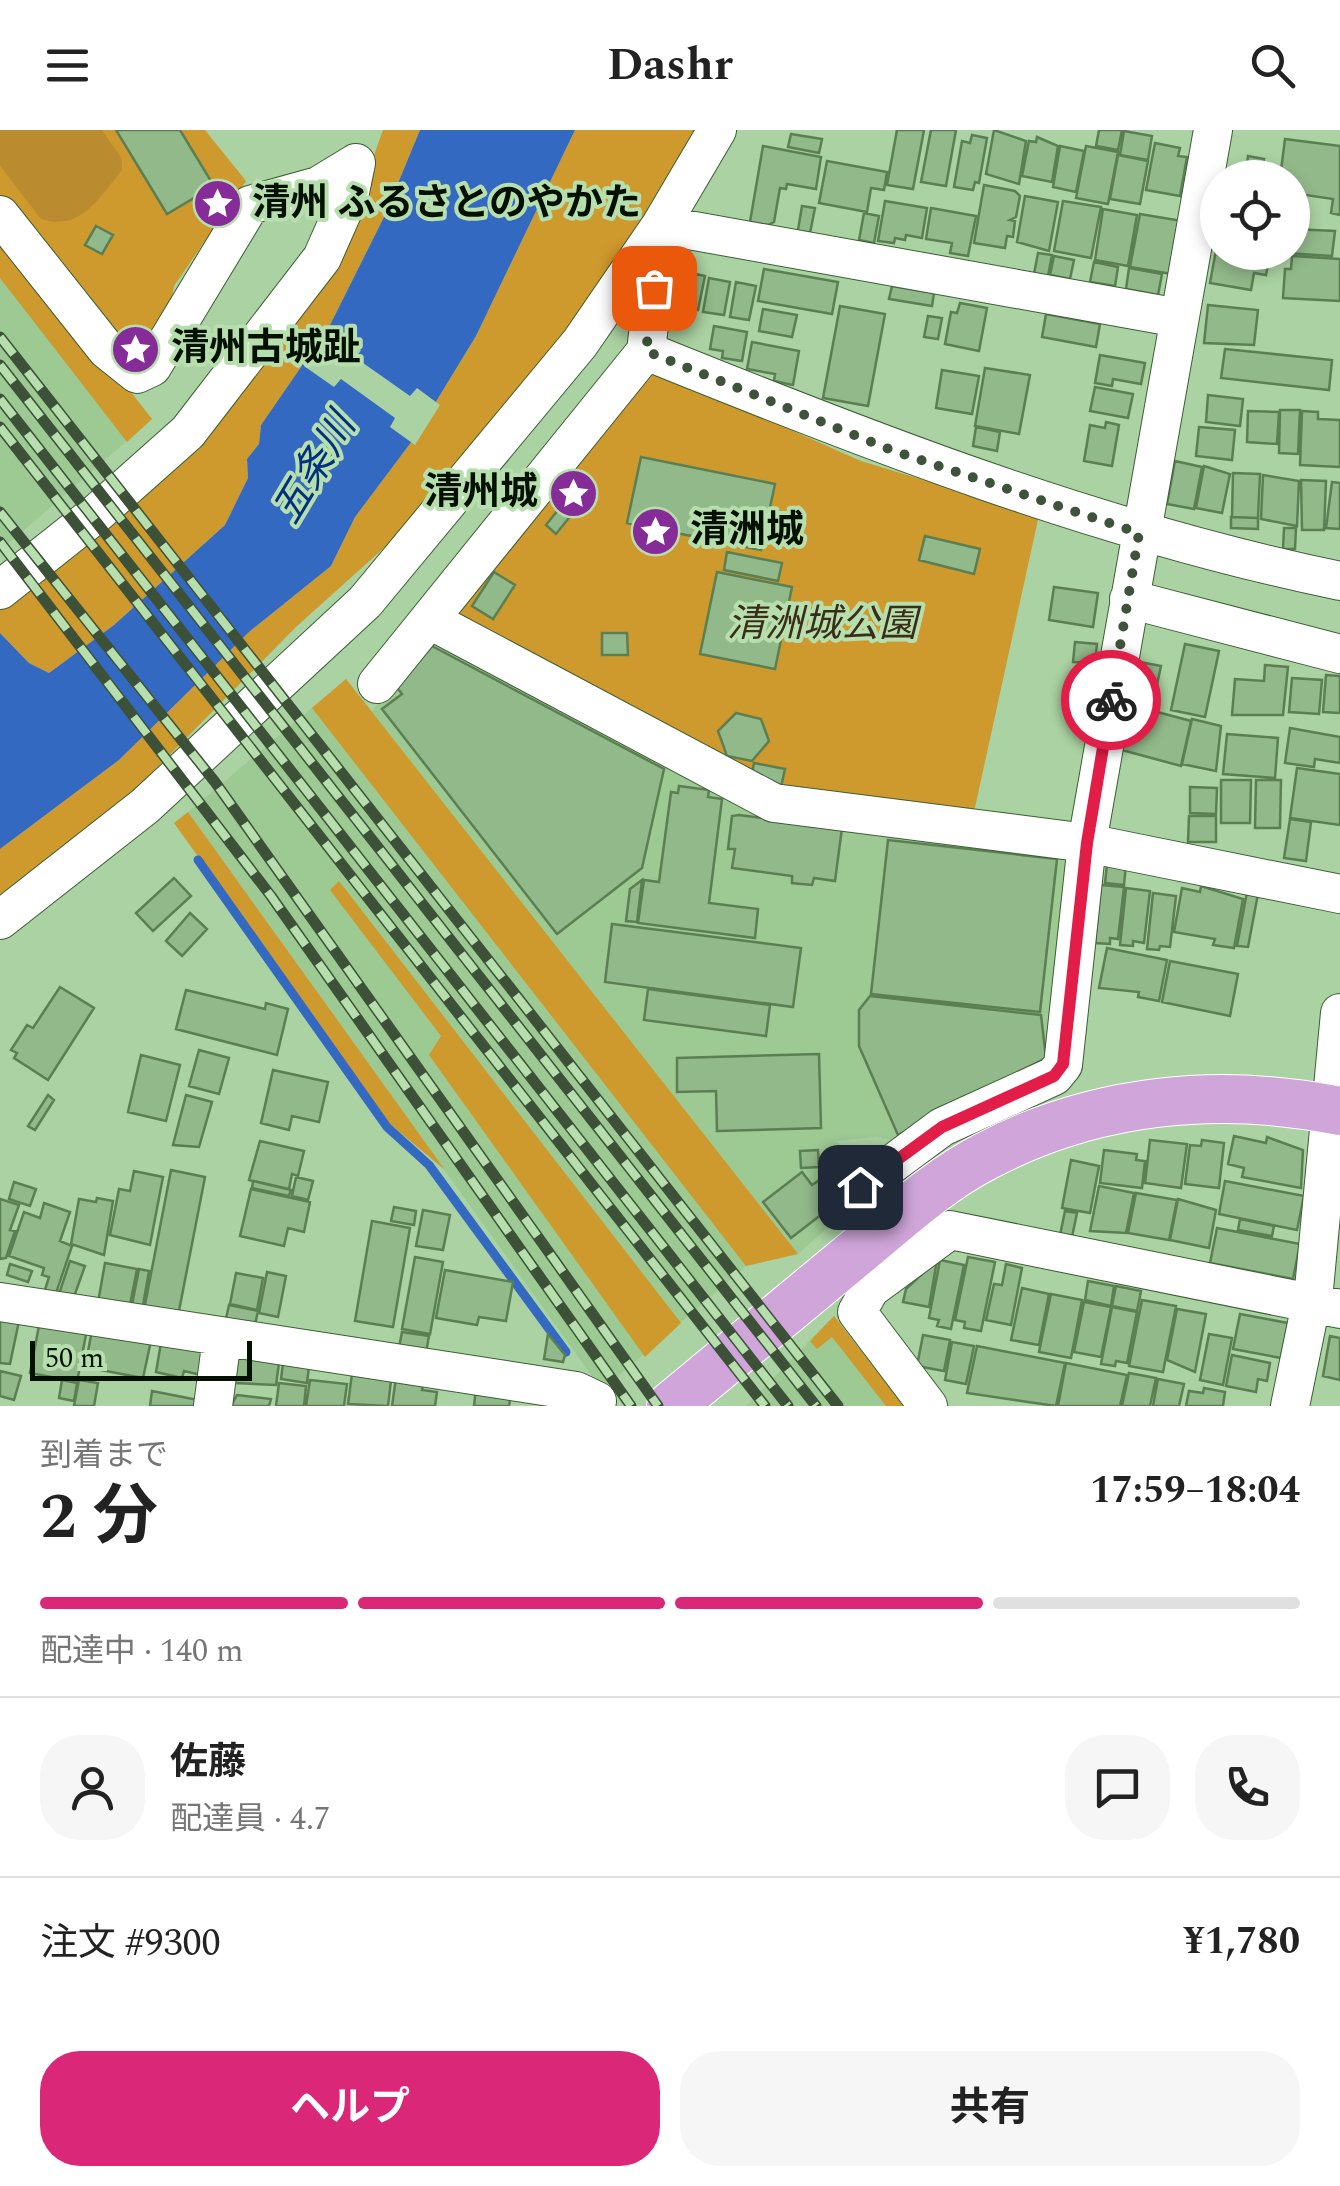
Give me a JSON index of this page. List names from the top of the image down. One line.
{"water":["五条川"],"parks":["清洲城公園"],"places":{"place":["清州 ふるさとのやかた","清州古城趾","清州城","清洲城"]},"scale_bar":"50 m","page":{"header":"Dashr","scale":"50 m","heading":["2 分","到着まで","17:59–18:04"],"panel":["佐藤","配達員 · 4.7","注文 #9300","¥1,780"],"bar":"配達中 · 140 m","buttons":["ヘルプ","共有"]}}
